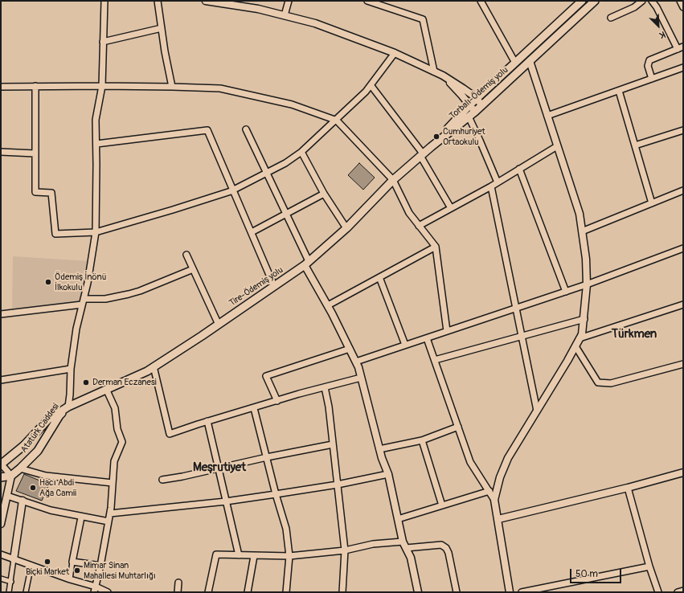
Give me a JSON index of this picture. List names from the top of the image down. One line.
{"streets":{"main road":["Torbalı-Ödemiş yolu","Tire-Ödemiş yolu","Atatürk Caddesi"]},"crossings":[["Torbalı-Ödemiş yolu","Tire-Ödemiş yolu"],["Tire-Ödemiş yolu","Atatürk Caddesi"]],"districts":["Türkmen","Meşrutiyet"],"places":["Cumhuriyet Ortaokulu","Ödemiş İnönü İlkokulu","Derman Eczanesi","Hacı Abdi Ağa Camii","Biçki Market","Mimar Sinan Mahallesi Muhtarlığı"],"scale_bar":"50 m","north":"bottom right"}
